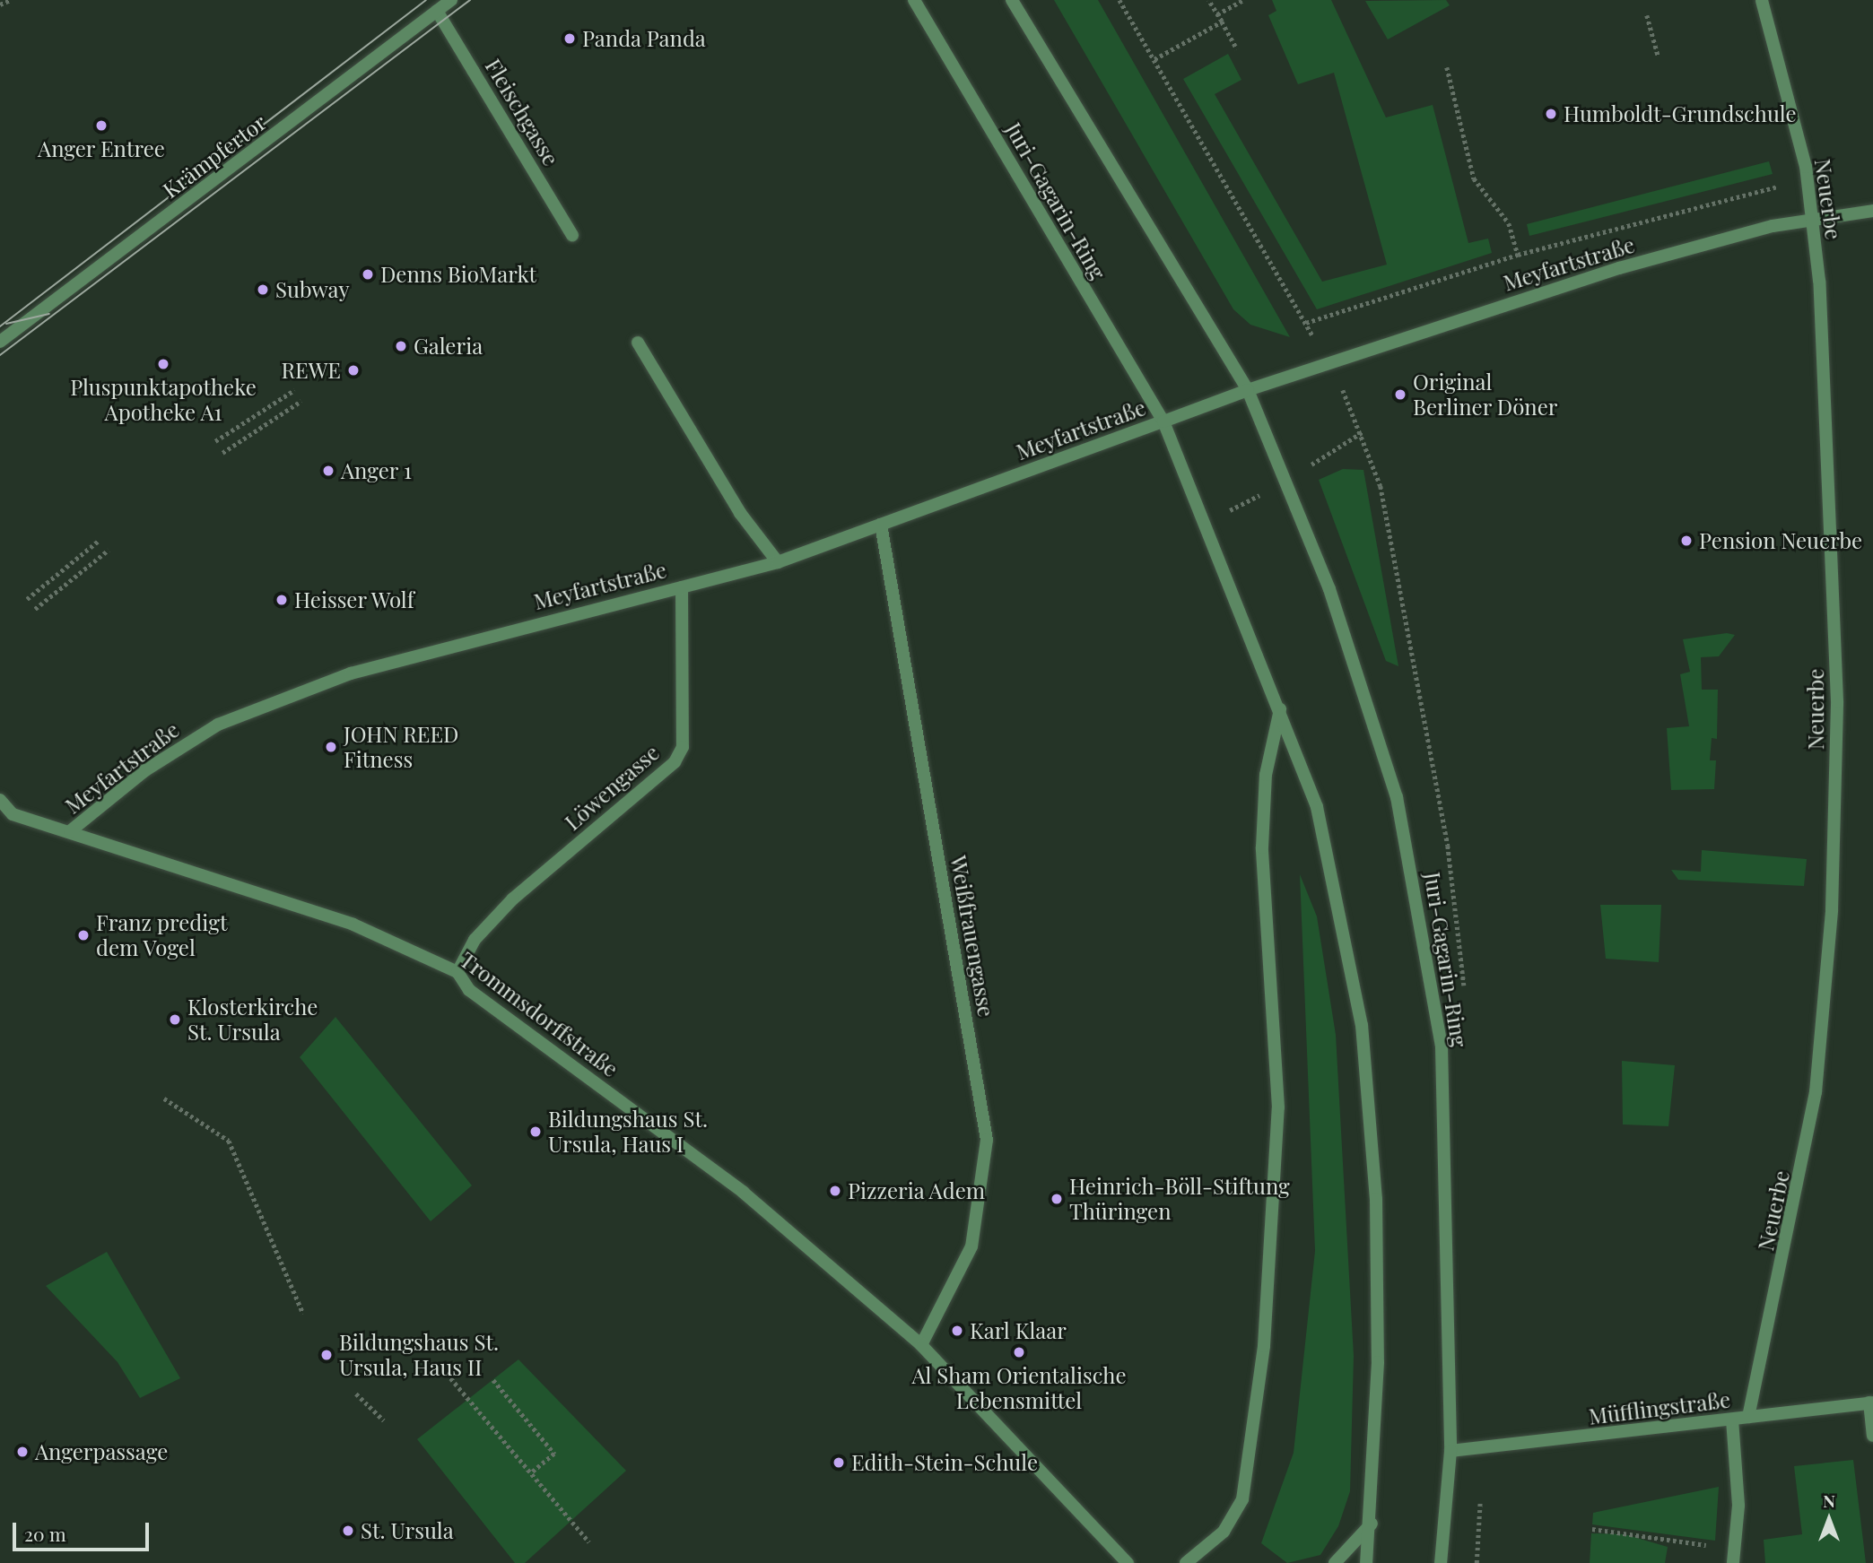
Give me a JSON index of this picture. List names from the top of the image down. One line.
{"streets":{"street":["Fleischgasse","Krämpfertor","Neuerbe","Juri-Gagarin-Ring","Meyfartstraße","Löwengasse","Weißfrauengasse","Trommsdorffstraße","Müfflingstraße"]},"crossings":[["Fleischgasse","Krämpfertor"],["Neuerbe","Meyfartstraße"],["Neuerbe","Müfflingstraße"],["Juri-Gagarin-Ring","Meyfartstraße"],["Juri-Gagarin-Ring","Müfflingstraße"],["Meyfartstraße","Löwengasse"],["Meyfartstraße","Weißfrauengasse"],["Meyfartstraße","Trommsdorffstraße"],["Löwengasse","Trommsdorffstraße"],["Weißfrauengasse","Trommsdorffstraße"]],"places":["Panda Panda","Humboldt-Grundschule","Anger Entree","Denns BioMarkt","Subway","Galeria","Pluspunktapotheke Apotheke A1","REWE","Original Berliner Döner","Anger 1","Pension Neuerbe","Heisser Wolf","JOHN REED Fitness","Franz predigt dem Vogel","Klosterkirche St. Ursula","Bildungshaus St. Ursula, Haus I","Pizzeria Adem","Heinrich-Böll-Stiftung Thüringen","Karl Klaar","Al Sham Orientalische Lebensmittel","Bildungshaus St. Ursula, Haus II","Angerpassage","Edith-Stein-Schule","St. Ursula"],"scale_bar":"20 m","north":"top"}
